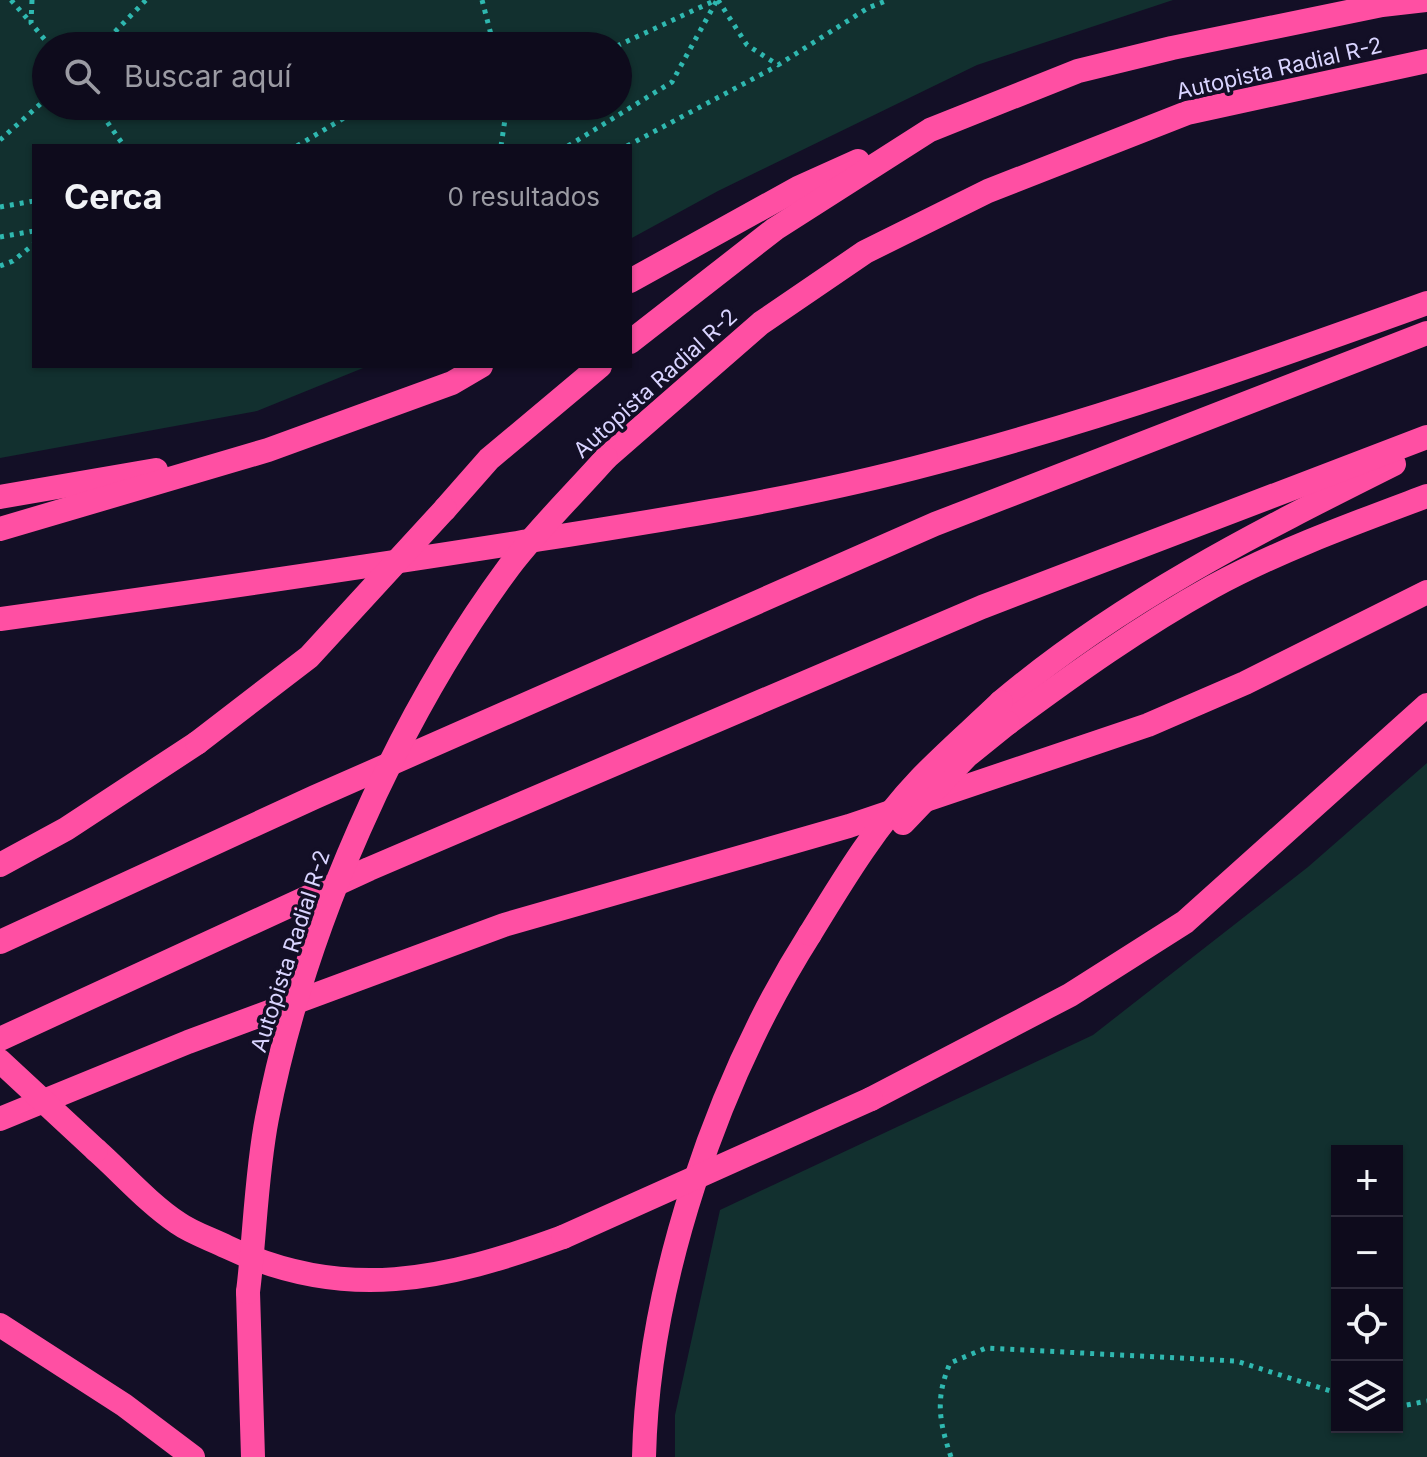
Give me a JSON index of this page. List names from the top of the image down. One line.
{"streets":{"highway":["Autopista Radial R-2"]},"page":{"search":"Buscar aquí","heading":["Cerca","0 resultados"],"map_buttons":["+","−"]}}
